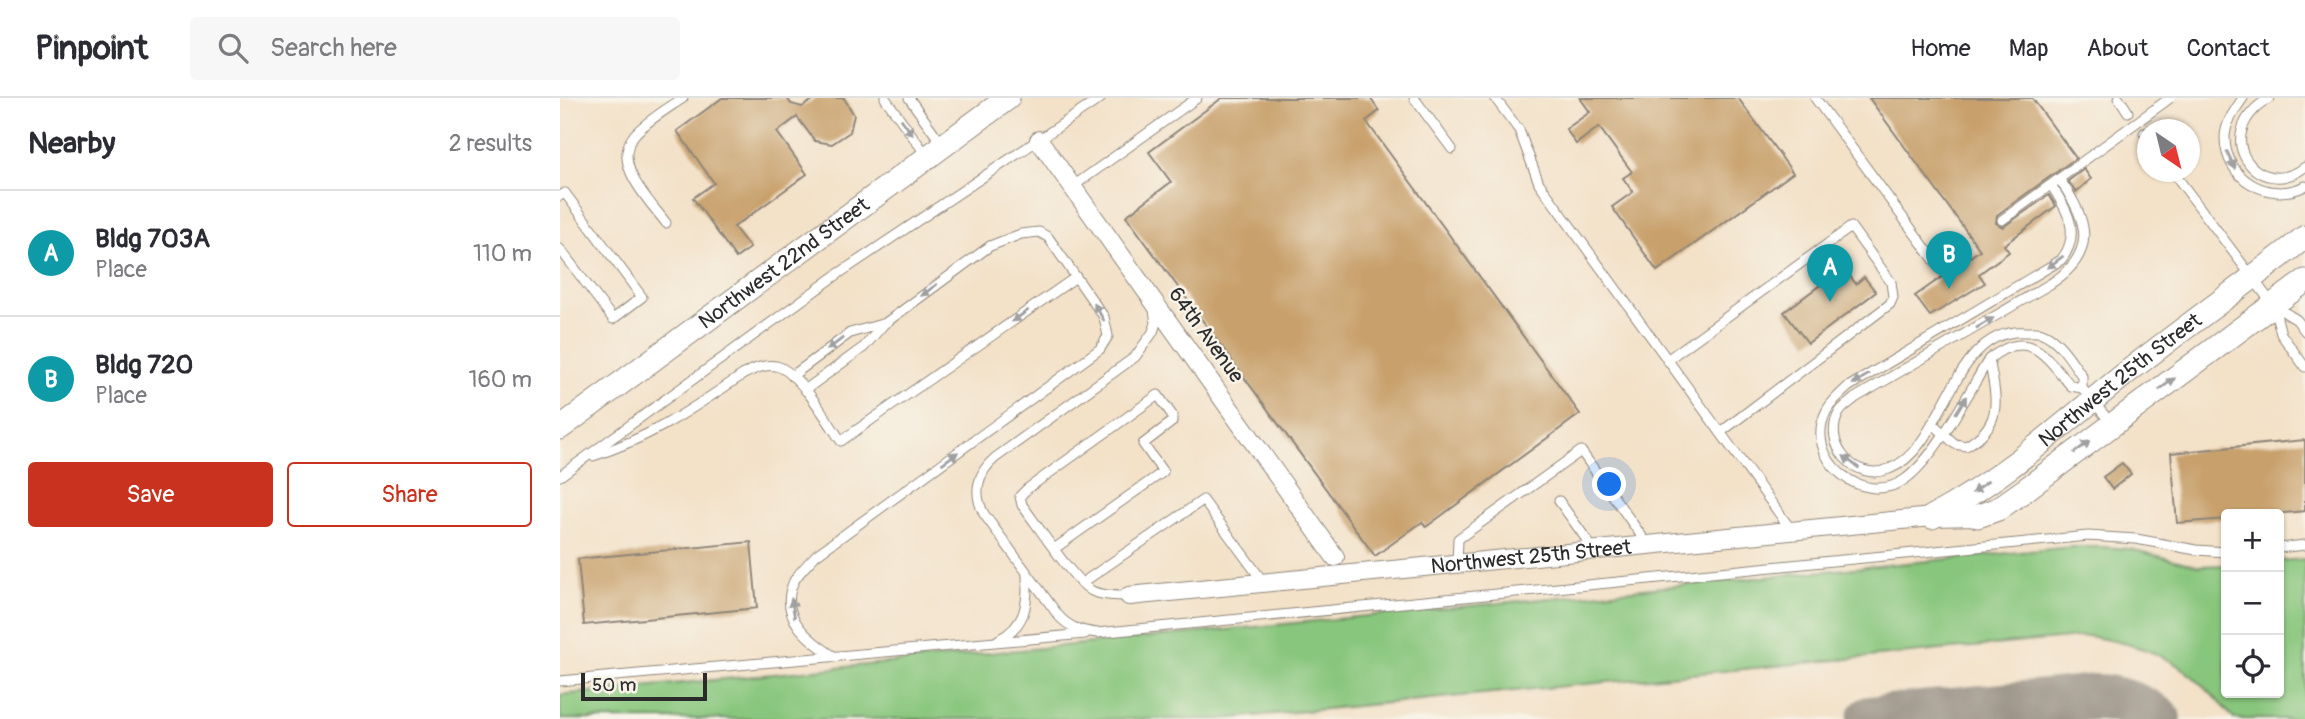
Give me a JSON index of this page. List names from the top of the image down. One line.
{"streets":{"street":["Northwest 22nd Street","64th Avenue","Northwest 25th Street"]},"scale_bar":"50 m","north":"bottom right","page":{"header":"Pinpoint","search":"Search here","nav":["Home","Map","About","Contact"],"heading":["Nearby","2 results"],"list":[{"mark":"A","name":"Bldg 703A","note":"Place","value":"110 m"},{"mark":"B","name":"Bldg 720","note":"Place","value":"160 m"}],"pins":["B","A"],"buttons":["Save","Share"],"map_buttons":["+","−"],"scale":"50 m"}}
